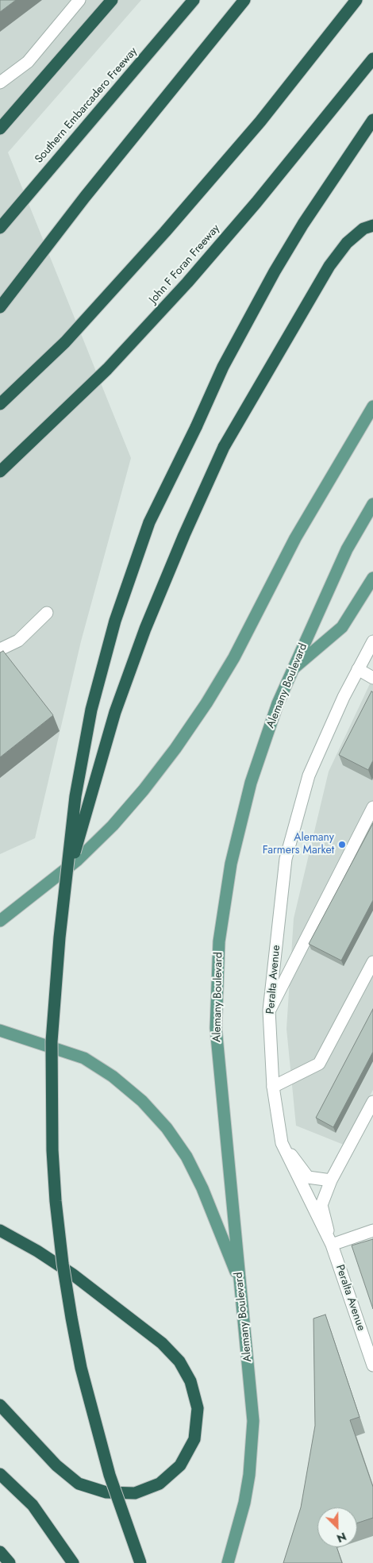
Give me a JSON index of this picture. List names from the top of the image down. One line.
{"streets":{"highway":["Southern Embarcadero Freeway","John F Foran Freeway"],"main road":["Alemany Boulevard"],"street":["Peralta Avenue"]},"places":["Alemany Farmers Market"],"north":"bottom right"}
